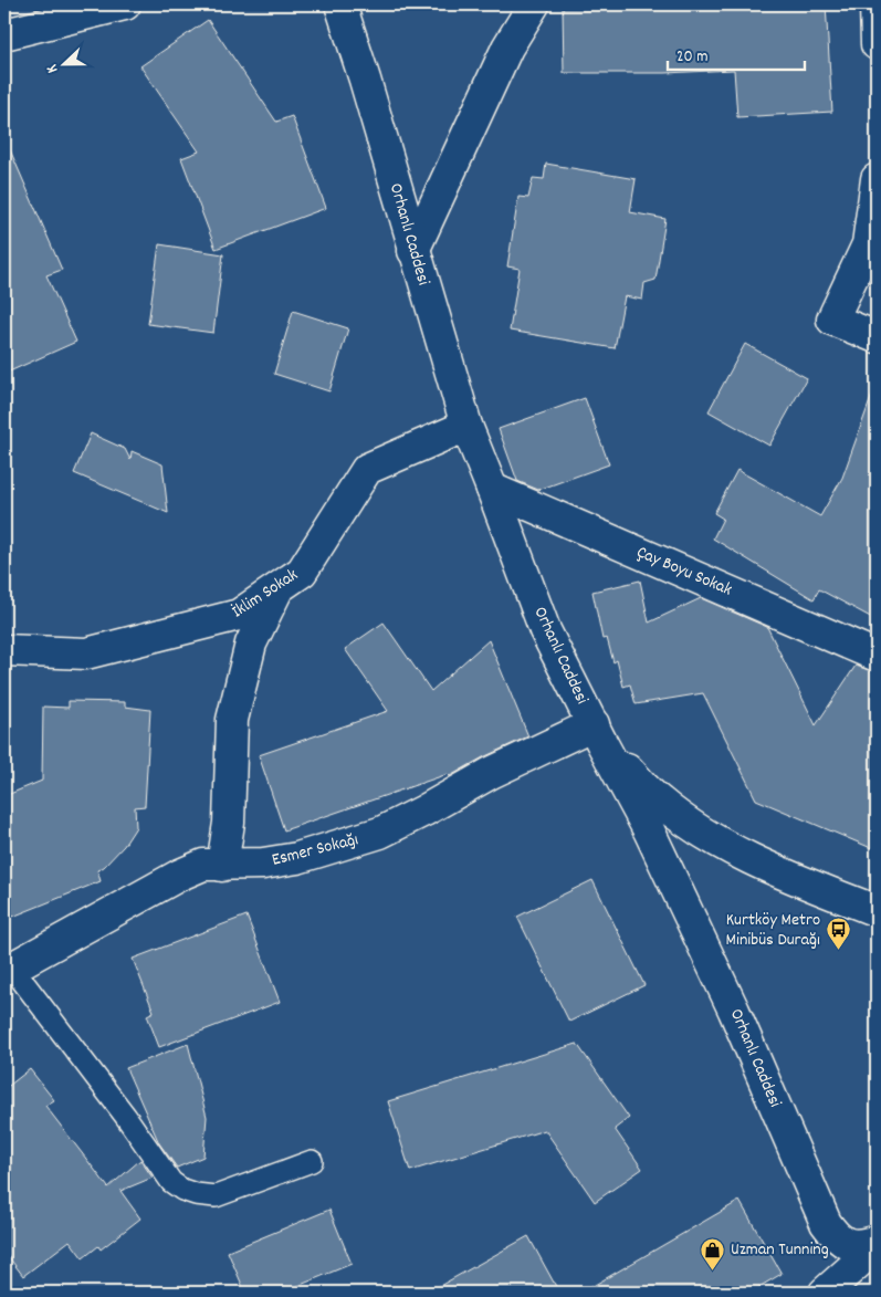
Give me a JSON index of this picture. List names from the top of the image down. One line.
{"streets":{"street":["Orhanlı Caddesi","Çay Boyu Sokak","İklim Sokak","Esmer Sokağı"]},"crossings":[["Orhanlı Caddesi","Çay Boyu Sokak"],["Orhanlı Caddesi","İklim Sokak"],["Orhanlı Caddesi","Esmer Sokağı"]],"places":{"bus stop":["Kurtköy Metro Minibüs Durağı"],"shop":["Uzman Tunning"]},"scale_bar":"20 m","north":"left"}
